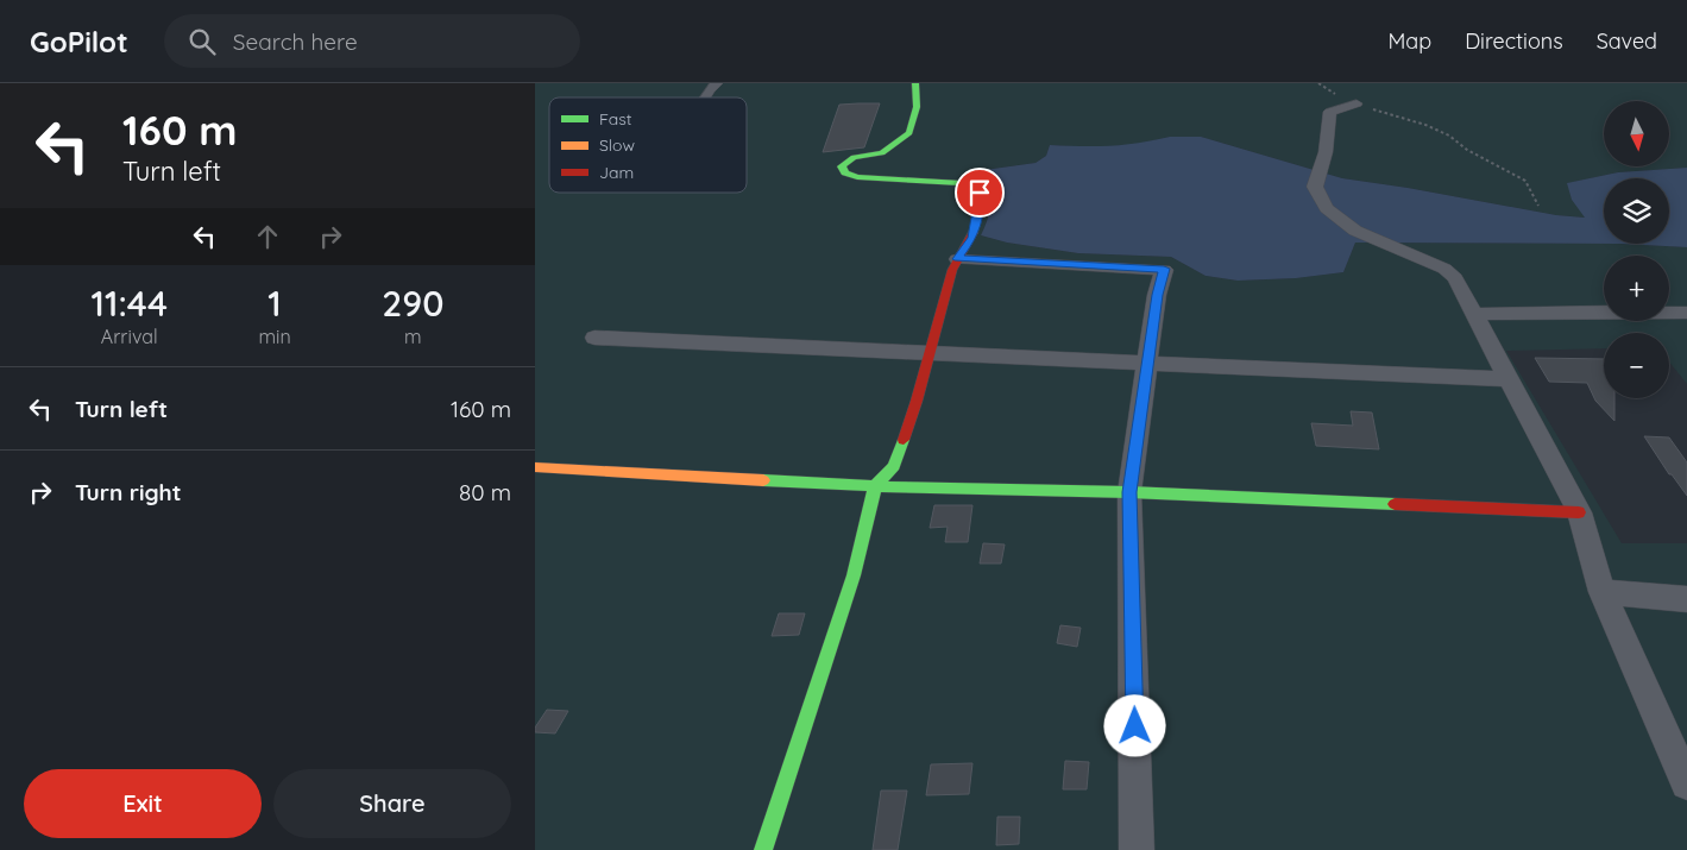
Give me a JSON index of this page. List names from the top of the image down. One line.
{"legend":["Fast","Slow","Jam"],"north":"bottom","page":{"header":"GoPilot","search":"Search here","nav":["Map","Directions","Saved"],"turn":["160 m","Turn left"],"map_buttons":["+","−"],"eta":["11:44","Arrival","1","min","290","m"],"list":[{"name":"Turn left","value":"160 m"},{"name":"Turn right","value":"80 m"}],"buttons":["Exit","Share"]}}
